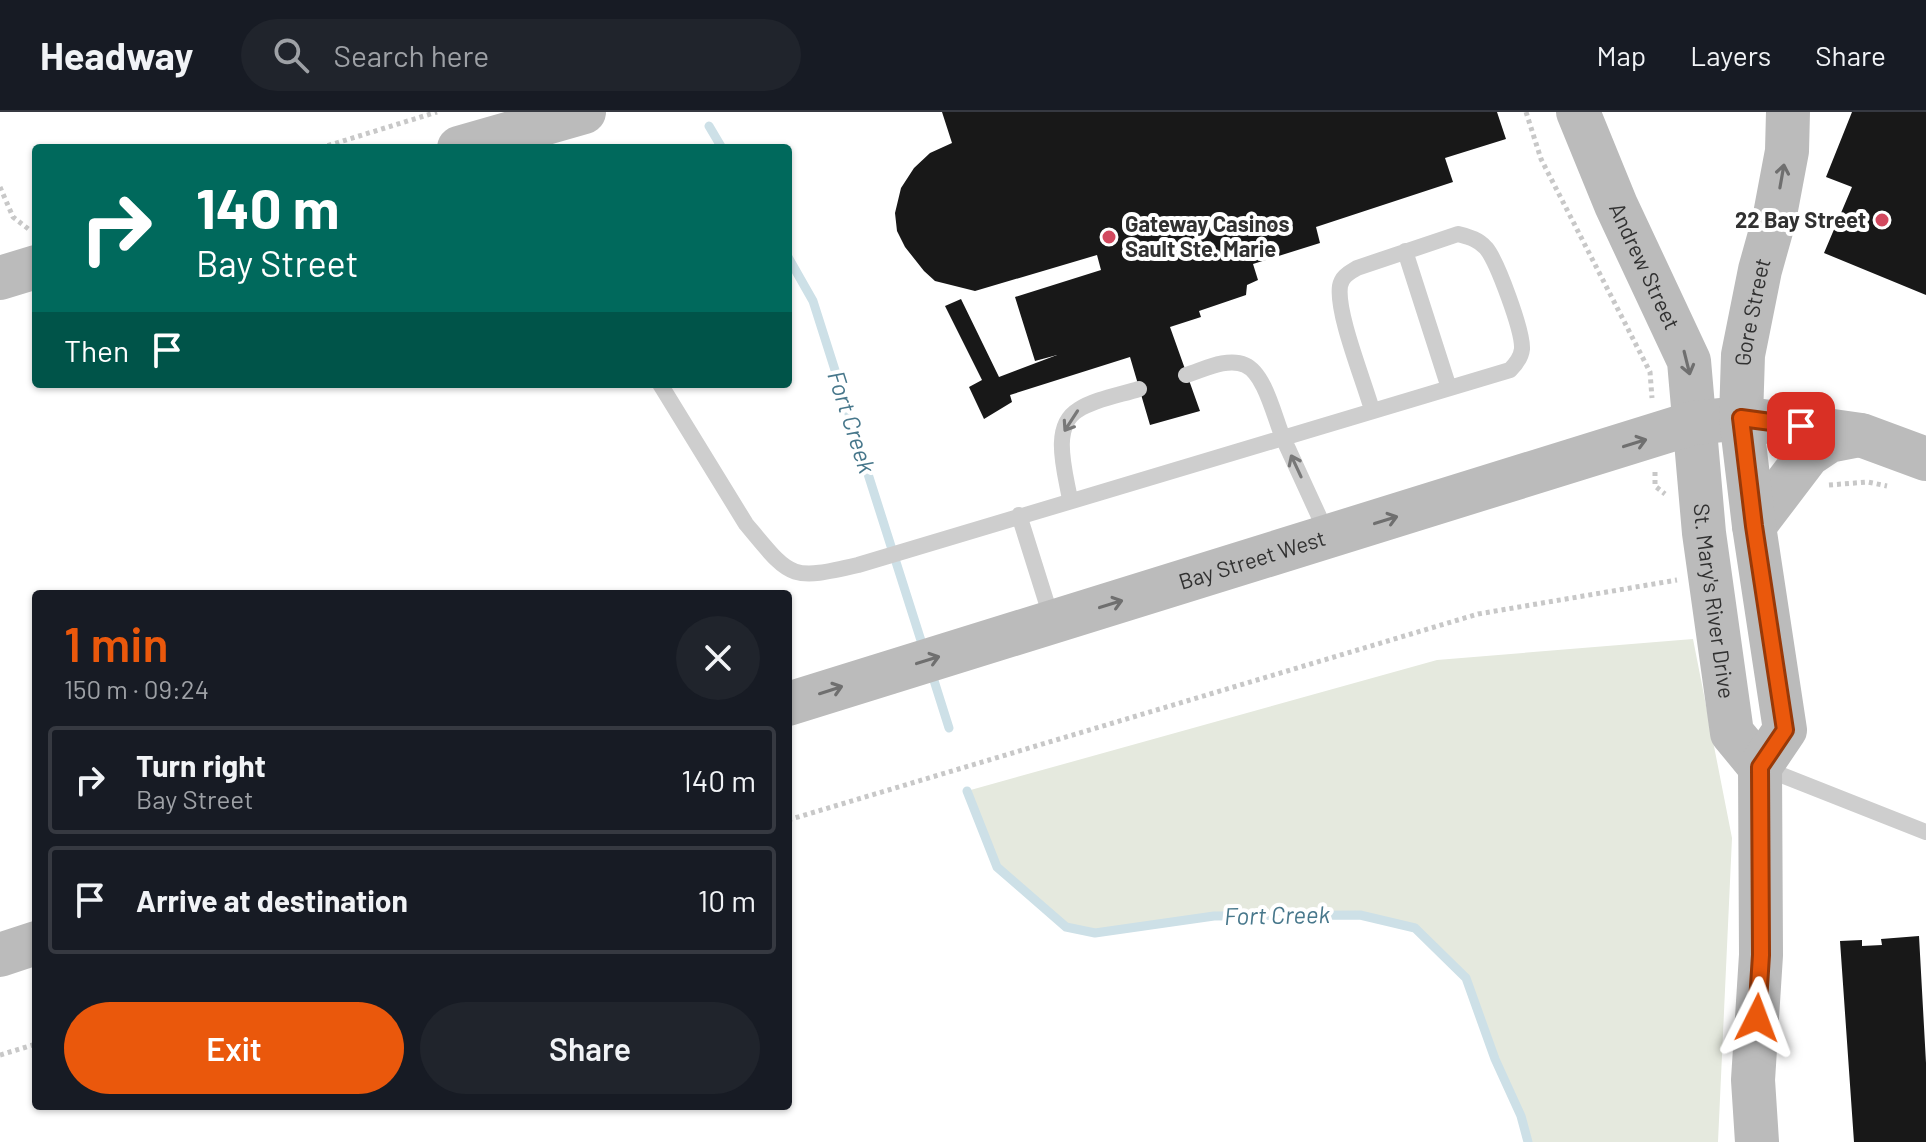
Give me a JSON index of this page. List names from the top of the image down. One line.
{"streets":{"street":["Andrew Street","Gore Street","Bay Street West","St. Mary's River Drive"]},"crossings":[["Andrew Street","Gore Street"],["Andrew Street","Bay Street West"],["Andrew Street","St. Mary's River Drive"],["Gore Street","Bay Street West"],["Gore Street","St. Mary's River Drive"],["Bay Street West","St. Mary's River Drive"]],"one_way":["Andrew Street","Gore Street","Bay Street West"],"water":["Fort Creek"],"places":["22 Bay Street","Gateway Casinos Sault Ste. Marie"],"page":{"header":"Headway","search":"Search here","nav":["Map","Layers","Share"],"turn":["140 m","Bay Street"],"then":"Then","heading":["1 min","150 m · 09:24"],"list":[{"name":"Turn right","note":"Bay Street","value":"140 m"},{"name":"Arrive at destination","value":"10 m"}],"buttons":["Exit","Share"]}}
